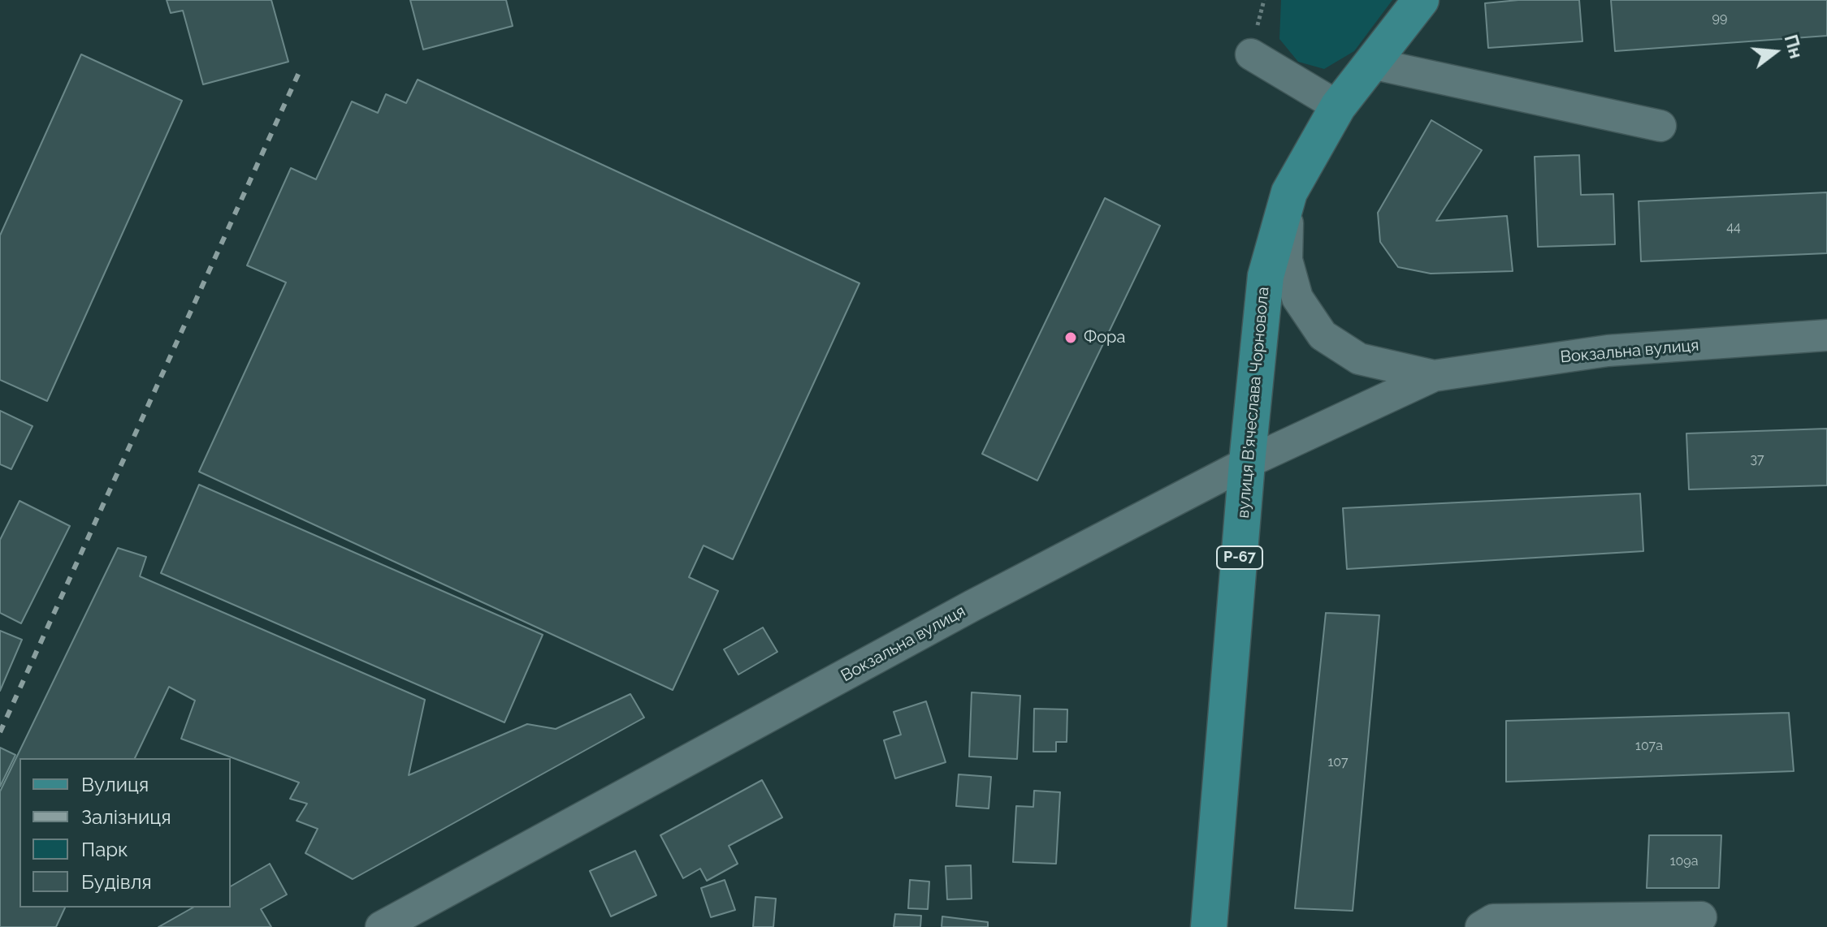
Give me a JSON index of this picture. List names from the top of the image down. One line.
{"streets":{"main road":["вулиця В'ячеслава Чорновола","Р-67"],"street":["Вокзальна вулиця"]},"crossings":[["Вокзальна вулиця","вулиця В'ячеслава Чорновола"]],"places":["Фора"],"house_numbers":["99","44","37","107а","107","109а"],"legend":["Вулиця","Залізниця","Парк","Будівля"],"north":"right"}
